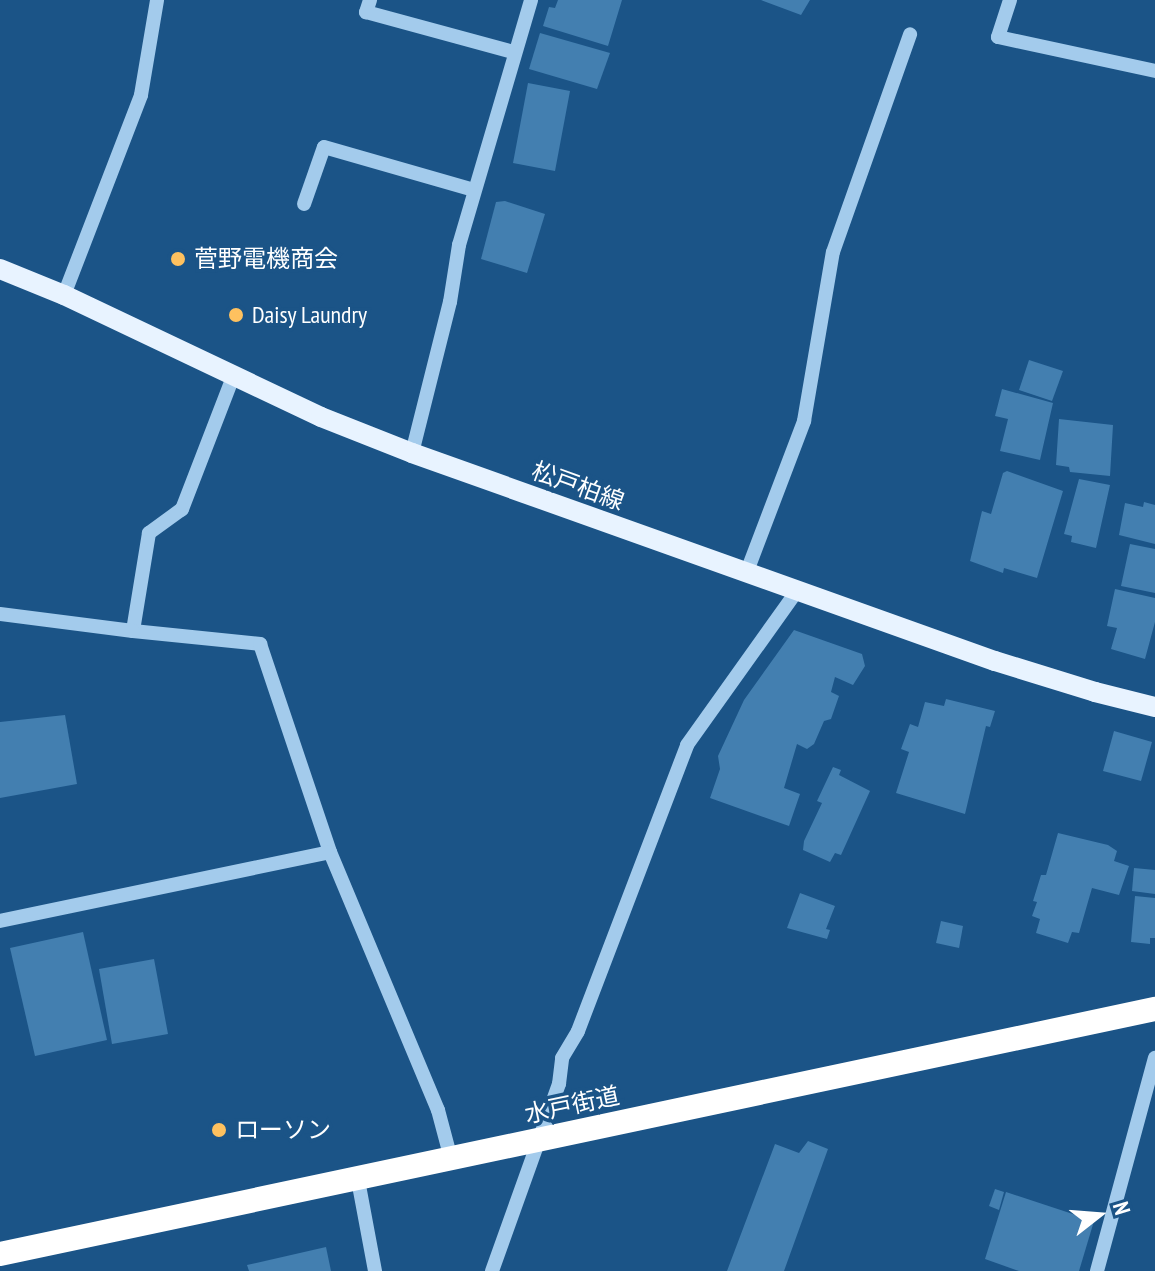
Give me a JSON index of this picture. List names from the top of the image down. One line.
{"streets":{"highway":["水戸街道"],"main road":["松戸柏線"]},"places":["菅野電機商会","Daisy Laundry","ローソン"],"north":"right"}
